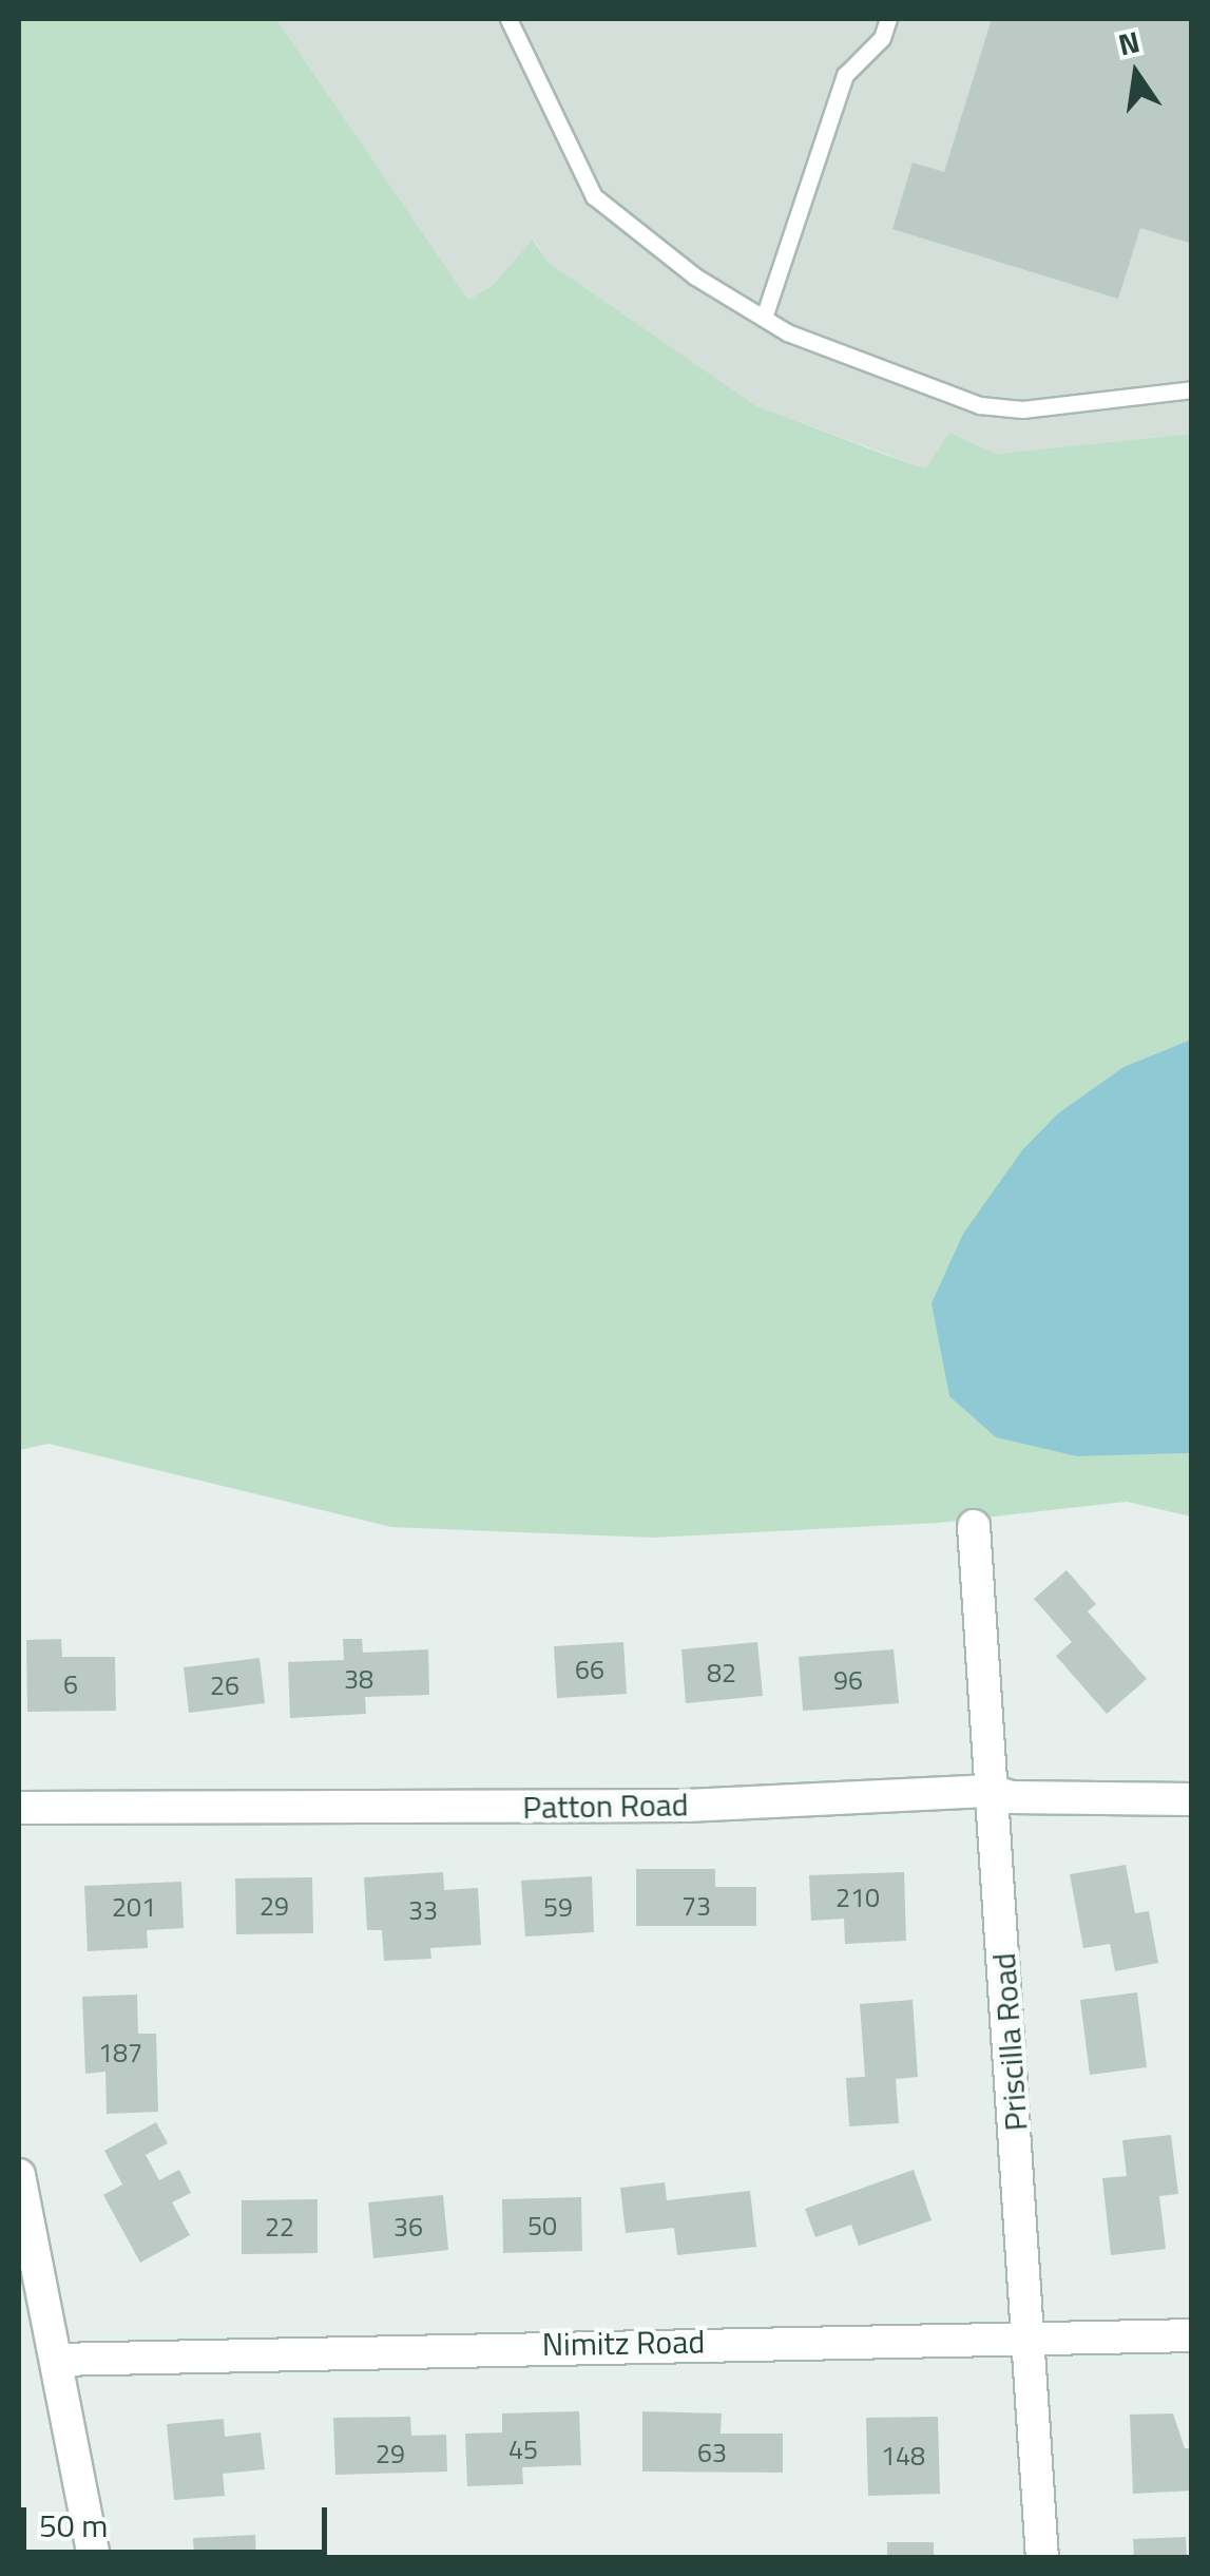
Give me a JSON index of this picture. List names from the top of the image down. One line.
{"streets":{"street":["Patton Road","Priscilla Road","Nimitz Road"]},"crossings":[["Patton Road","Priscilla Road"],["Priscilla Road","Nimitz Road"]],"house_numbers":["66","82","38","96","6","26","210","29","73","201","59","33","187","50","22","36","45","63","29","148"],"scale_bar":"50 m","north":"top"}
